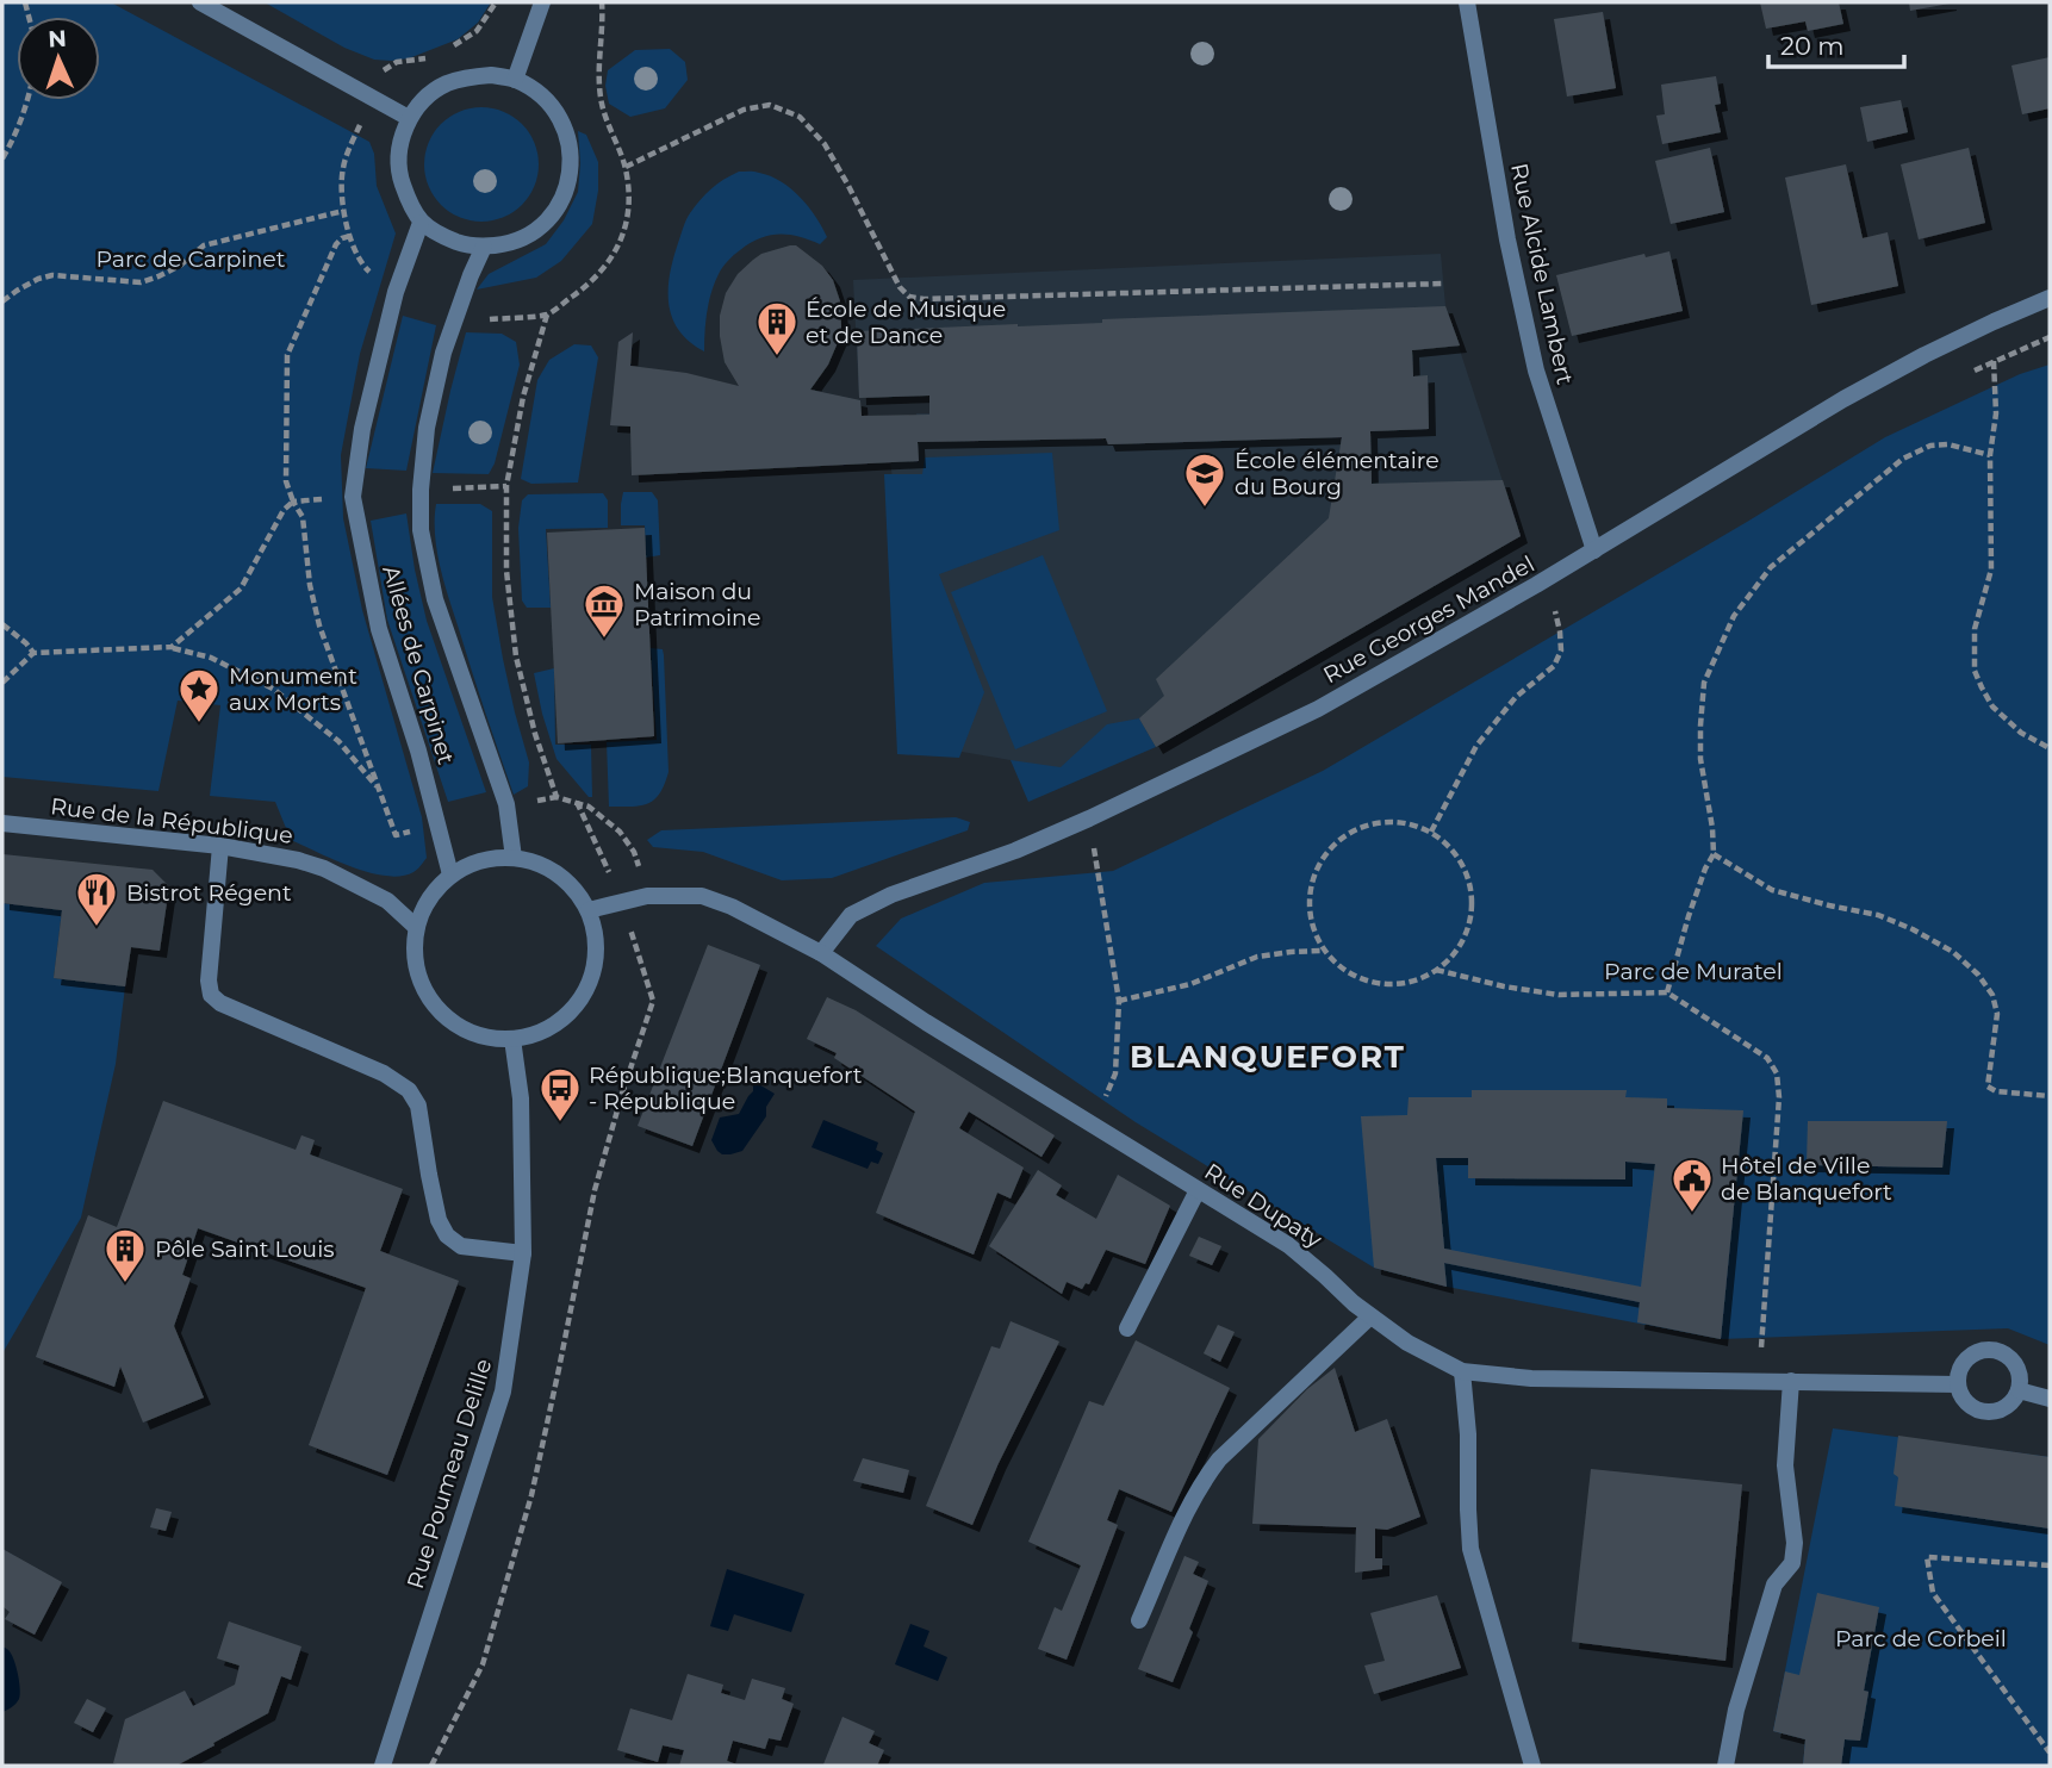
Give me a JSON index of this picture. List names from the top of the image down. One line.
{"streets":{"street":["Rue Alcide Lambert","Rue Georges Mandel","Allées de Carpinet","Rue de la République","Rue Dupaty","Rue Poumeau Delille"]},"crossings":[["Rue Alcide Lambert","Rue Georges Mandel"],["Rue Georges Mandel","Rue Dupaty"],["Allées de Carpinet","Rue de la République"],["Allées de Carpinet","Rue Dupaty"],["Allées de Carpinet","Rue Poumeau Delille"],["Rue de la République","Rue Dupaty"],["Rue de la République","Rue Poumeau Delille"],["Rue Dupaty","Rue Poumeau Delille"]],"districts":["BLANQUEFORT"],"parks":["Parc de Carpinet","Parc de Muratel","Parc de Corbeil"],"places":{"building":["École de Musique et de Dance","Pôle Saint Louis"],"school or university":["École élémentaire du Bourg"],"museum":["Maison du Patrimoine"],"place":["Monument aux Morts"],"restaurant":["Bistrot Régent"],"bus stop":["République;Blanquefort - République"],"public building":["Hôtel de Ville de Blanquefort"]},"scale_bar":"20 m","north":"top"}
